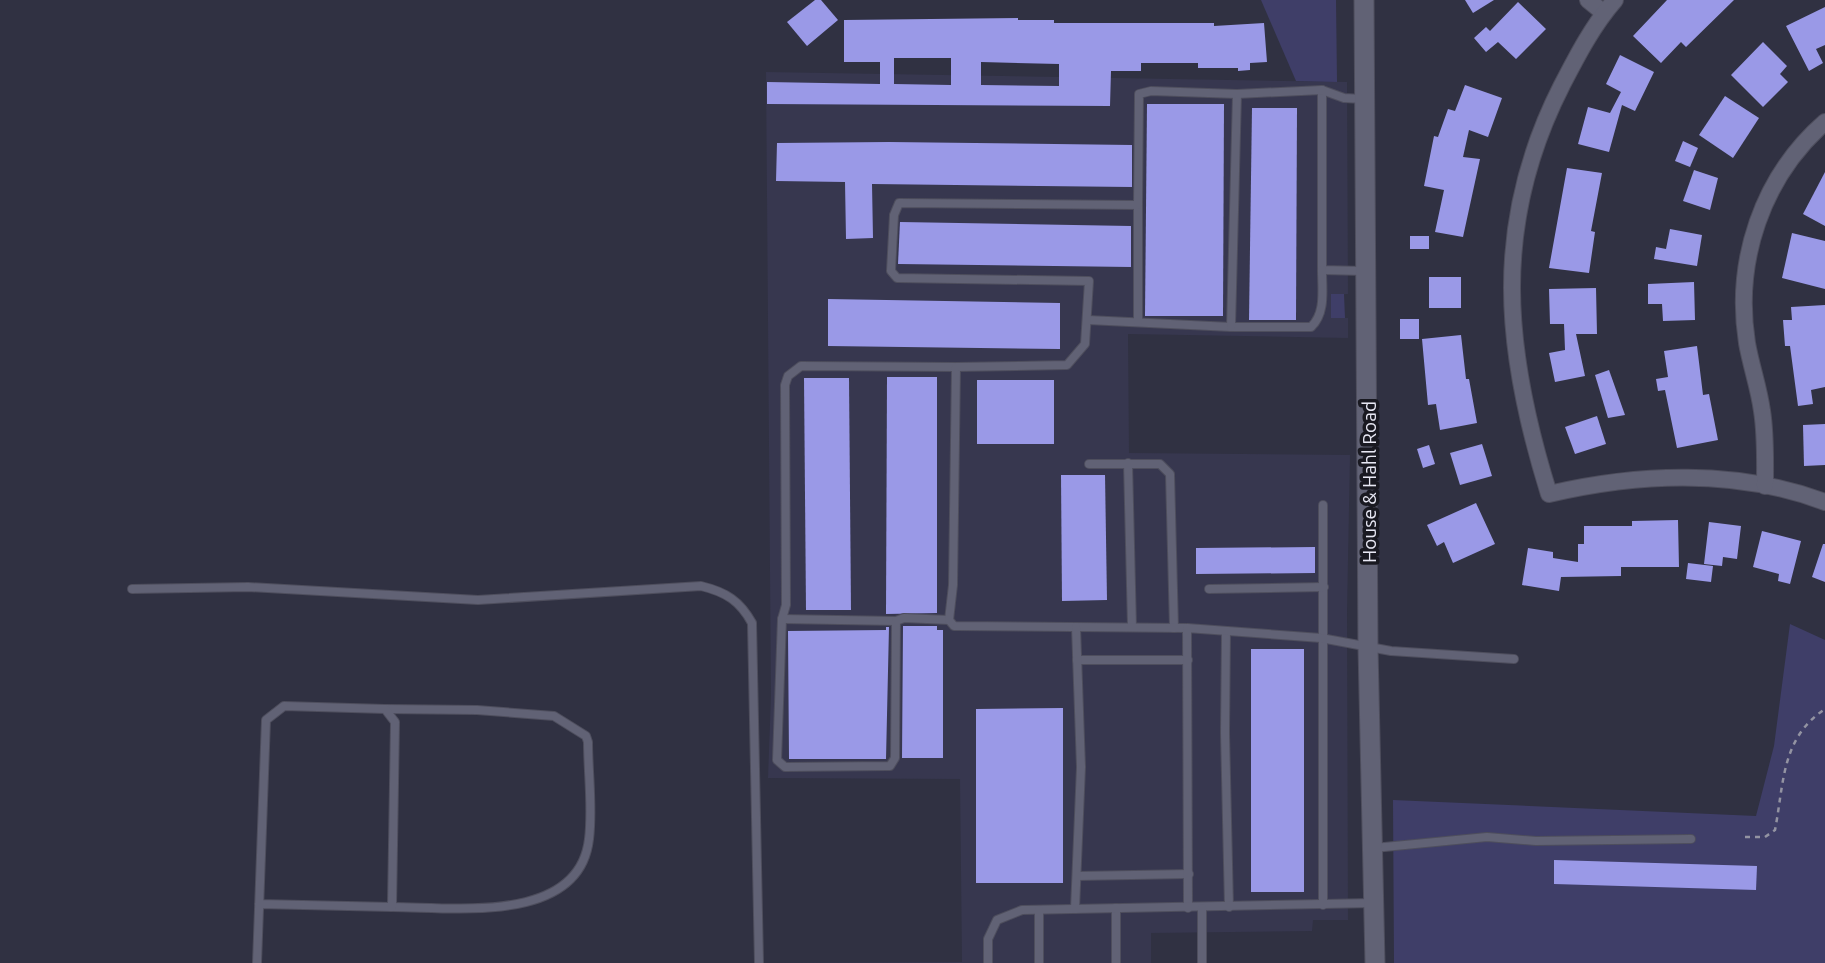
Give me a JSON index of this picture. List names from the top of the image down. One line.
{"streets":{"street":["House & Hahl Road"]}}
